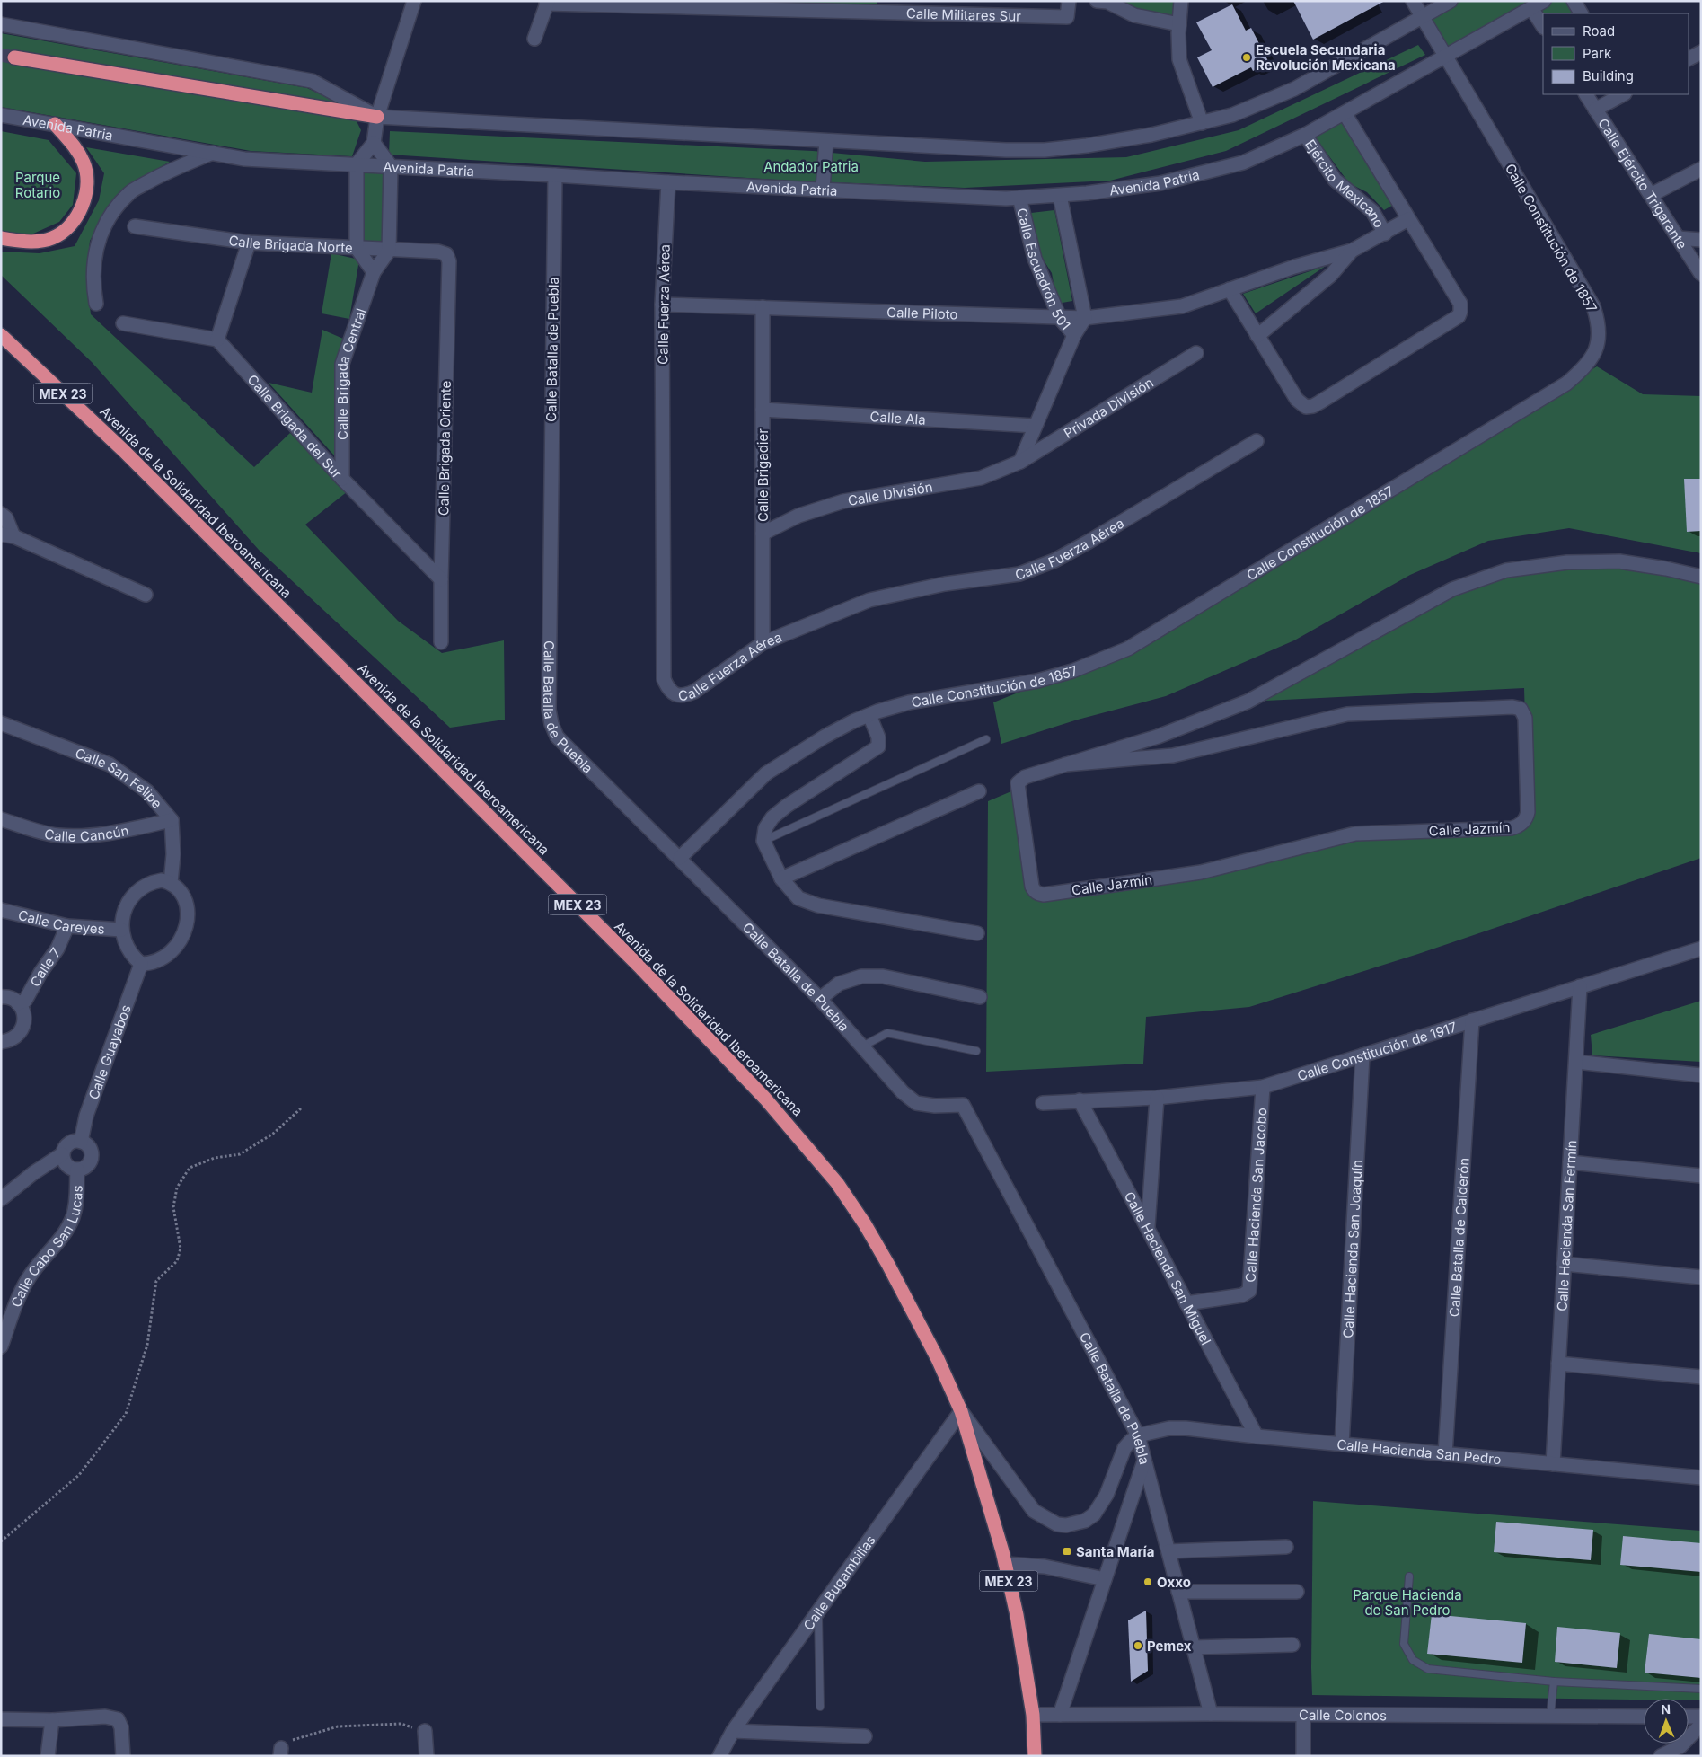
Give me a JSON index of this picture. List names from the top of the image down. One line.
{"streets":{"highway":["MEX 23","Avenida de la Solidaridad Iberoamericana"],"street":["Calle Militares Sur","Avenida Patria","Ejército Mexicano","Calle Ejército Trigarante","Calle Constitución de 1857","Calle Brigada Norte","Calle Escuadrón 501","Calle Fuerza Aérea","Calle Piloto","Calle Batalla de Puebla","Calle Brigada Central","Privada División","Calle Ala","Calle Brigada del Sur","Calle Brigada Oriente","Calle Brigadier","Calle División","Calle San Felipe","Calle Cancún","Calle Jazmín","Calle Careyes","Calle 7","Calle Constitución de 1917","Calle Guayabos","Calle Hacienda San Jacobo","Calle Hacienda San Fermín","Calle Batalla de Calderón","Calle Cabo San Lucas","Calle Hacienda San Joaquín","Calle Hacienda San Miguel","Calle Hacienda San Pedro","Calle Bugambilias","Calle Colonos"]},"crossings":[["Avenida Patria","Ejército Mexicano"],["Avenida Patria","Calle Constitución de 1857"],["Avenida Patria","Calle Escuadrón 501"],["Avenida Patria","Calle Fuerza Aérea"],["Avenida Patria","Calle Batalla de Puebla"],["Calle Constitución de 1857","Calle Batalla de Puebla"],["Calle Brigada Norte","Calle Brigada Central"],["Calle Brigada Norte","Calle Brigada Oriente"],["Calle Escuadrón 501","Calle Piloto"],["Calle Escuadrón 501","Privada División"],["Calle Escuadrón 501","Calle Ala"],["Calle Escuadrón 501","Calle División"],["Calle Fuerza Aérea","Calle Piloto"],["Calle Fuerza Aérea","Calle Brigadier"],["Calle Piloto","Calle Brigadier"],["Calle Batalla de Puebla","Calle Hacienda San Pedro"],["Calle Batalla de Puebla","Calle Colonos"],["Calle Brigada Central","Calle Brigada del Sur"],["Privada División","Calle División"],["Calle Ala","Calle Brigadier"],["Calle Brigada del Sur","Calle Brigada Oriente"],["Calle Brigadier","Calle División"],["Avenida de la Solidaridad Iberoamericana","Calle Bugambilias"],["Avenida de la Solidaridad Iberoamericana","Calle Colonos"],["Calle San Felipe","Calle Cancún"],["Calle San Felipe","Calle Careyes"],["Calle San Felipe","Calle Guayabos"],["Calle Careyes","Calle 7"],["Calle Careyes","Calle Guayabos"],["Calle Constitución de 1917","Calle Hacienda San Jacobo"],["Calle Constitución de 1917","Calle Hacienda San Fermín"],["Calle Constitución de 1917","Calle Batalla de Calderón"],["Calle Constitución de 1917","Calle Hacienda San Joaquín"],["Calle Constitución de 1917","Calle Hacienda San Miguel"],["Calle Guayabos","Calle Cabo San Lucas"],["Calle Hacienda San Jacobo","Calle Hacienda San Miguel"],["Calle Hacienda San Fermín","Calle Hacienda San Pedro"],["Calle Batalla de Calderón","Calle Hacienda San Pedro"],["Calle Hacienda San Joaquín","Calle Hacienda San Pedro"],["Calle Hacienda San Miguel","Calle Hacienda San Pedro"]],"parks":["Andador Patria","Parque Rotario","Parque Hacienda de San Pedro"],"places":{"other":["Escuela Secundaria Revolución Mexicana","Oxxo","Pemex"],"transit":["Santa María"]},"legend":["Road","Park","Building"],"north":"top"}
